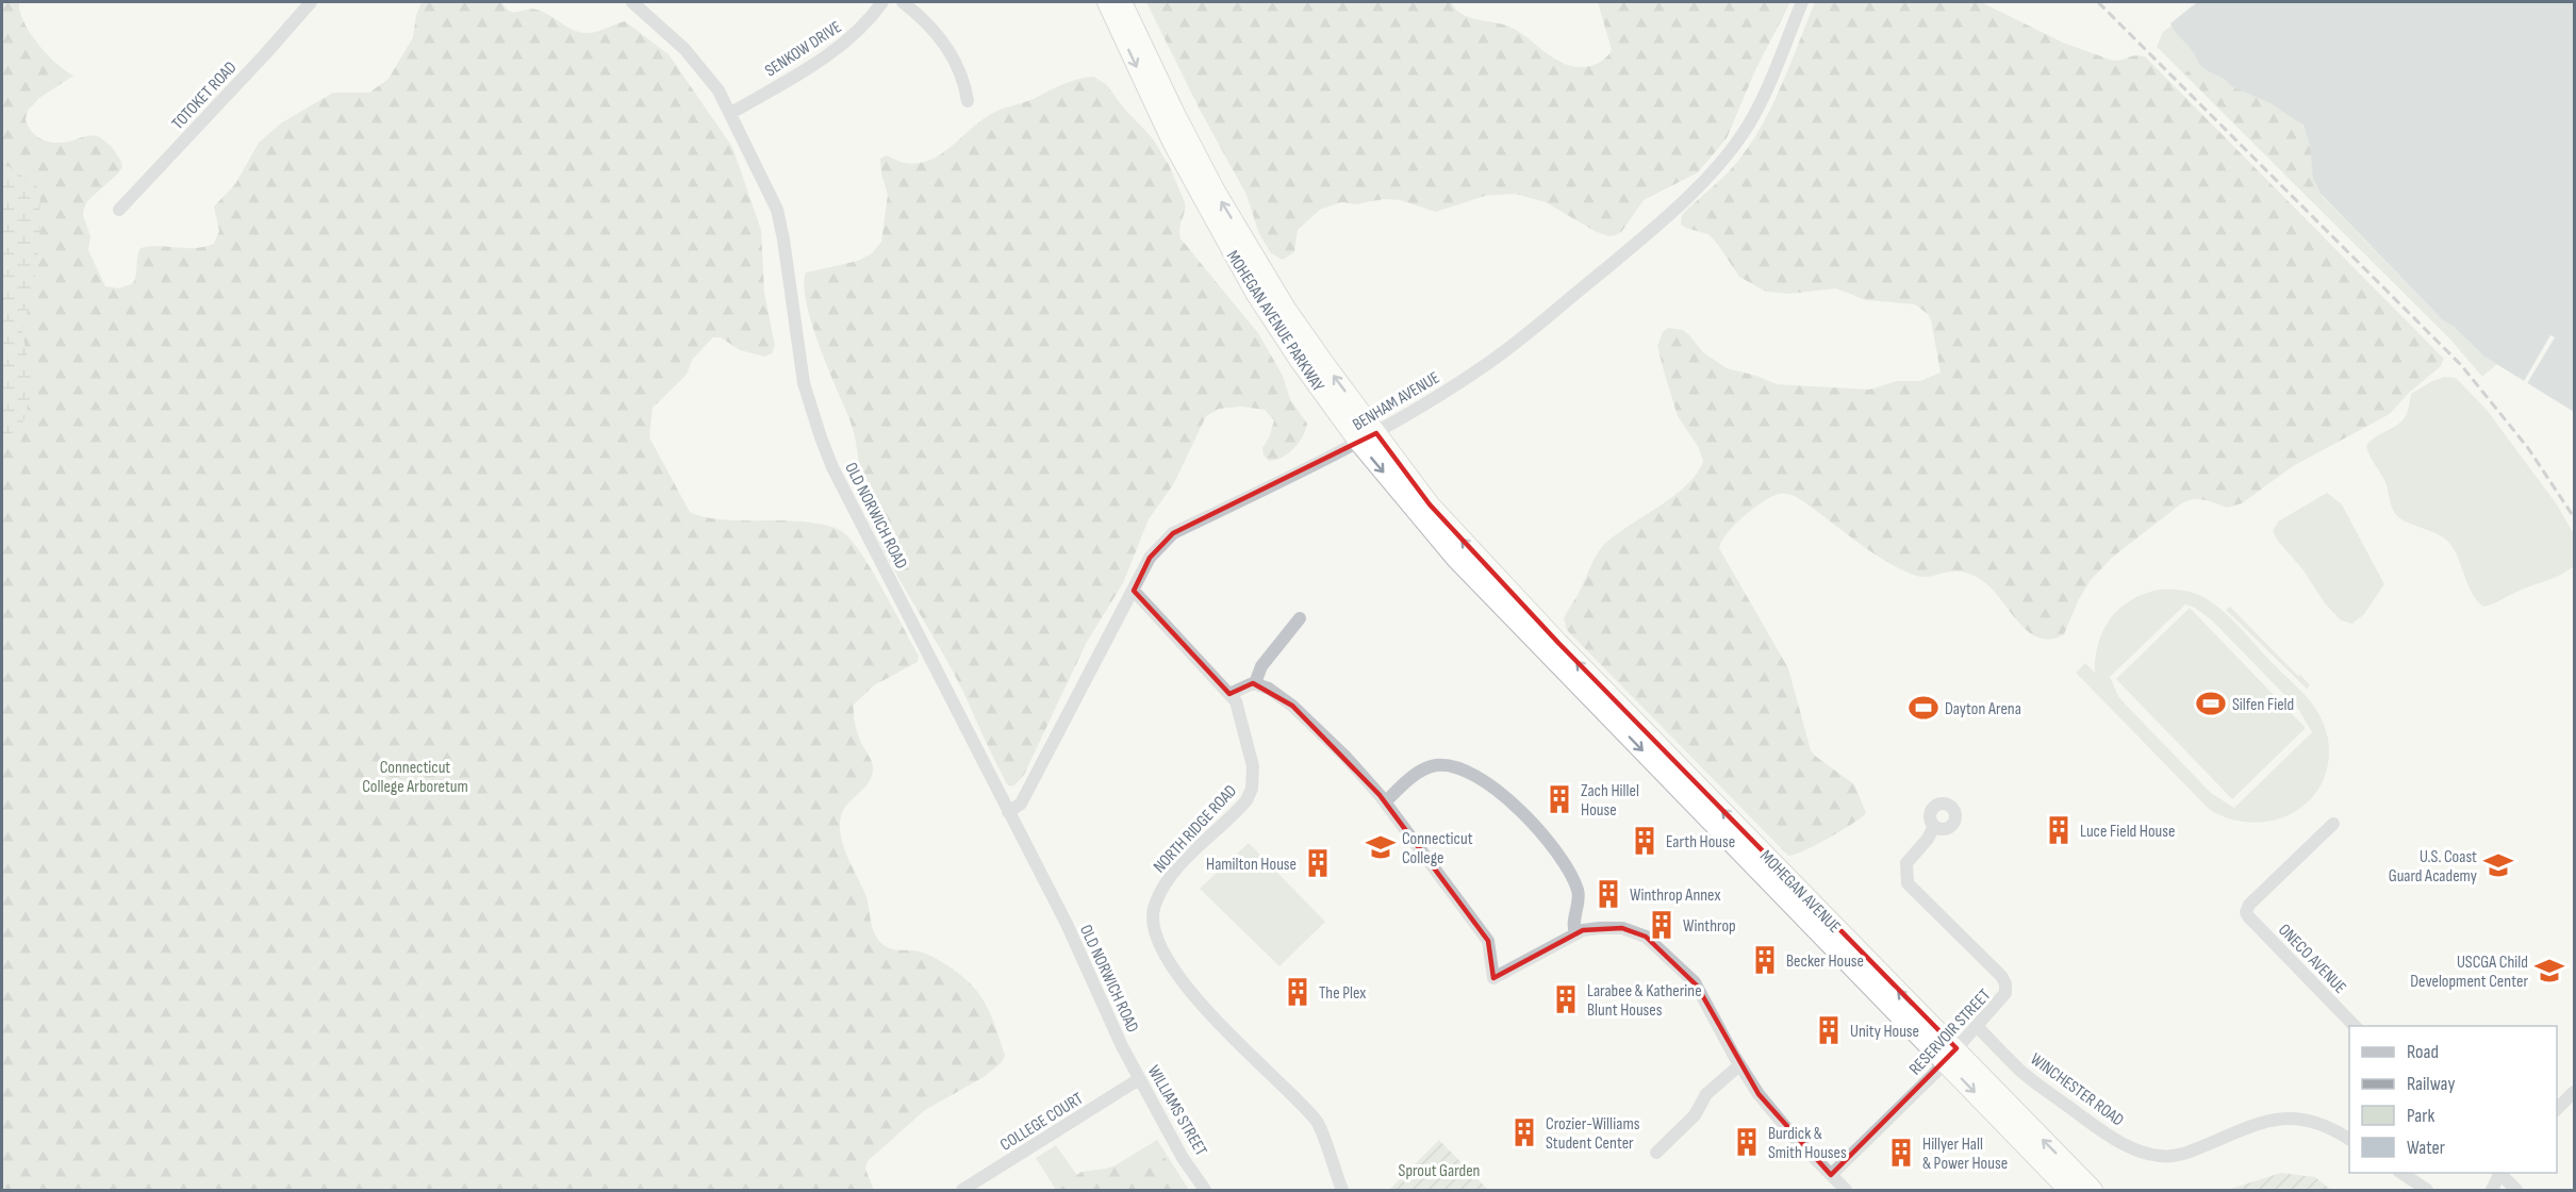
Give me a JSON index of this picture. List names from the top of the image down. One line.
{"streets":{"highway":["MOHEGAN AVENUE PARKWAY","MOHEGAN AVENUE"],"street":["SENKOW DRIVE","TOTOKET ROAD","BENHAM AVENUE","OLD NORWICH ROAD","NORTH RIDGE ROAD","ONECO AVENUE","RESERVOIR STREET","WINCHESTER ROAD","WILLIAMS STREET","COLLEGE COURT"]},"crossings":[["SENKOW DRIVE","OLD NORWICH ROAD"],["MOHEGAN AVENUE PARKWAY","BENHAM AVENUE"],["MOHEGAN AVENUE PARKWAY","MOHEGAN AVENUE"],["BENHAM AVENUE","OLD NORWICH ROAD"],["BENHAM AVENUE","NORTH RIDGE ROAD"],["OLD NORWICH ROAD","WILLIAMS STREET"],["MOHEGAN AVENUE","RESERVOIR STREET"],["RESERVOIR STREET","WINCHESTER ROAD"],["WILLIAMS STREET","COLLEGE COURT"]],"parks":["Connecticut College Arboretum","Sprout Garden"],"places":{"sports":["Silfen Field","Dayton Arena"],"building":["Zach Hillel House","Luce Field House","Earth House","Hamilton House","Winthrop Annex","Winthrop","Becker House","The Plex","Larabee & Katherine Blunt Houses","Unity House","Crozier-Williams Student Center","Burdick & Smith Houses","Hillyer Hall & Power House"],"school or university":["Connecticut College","U.S. Coast Guard Academy","USCGA Child Development Center"]},"legend":["Road","Railway","Park","Water"]}
